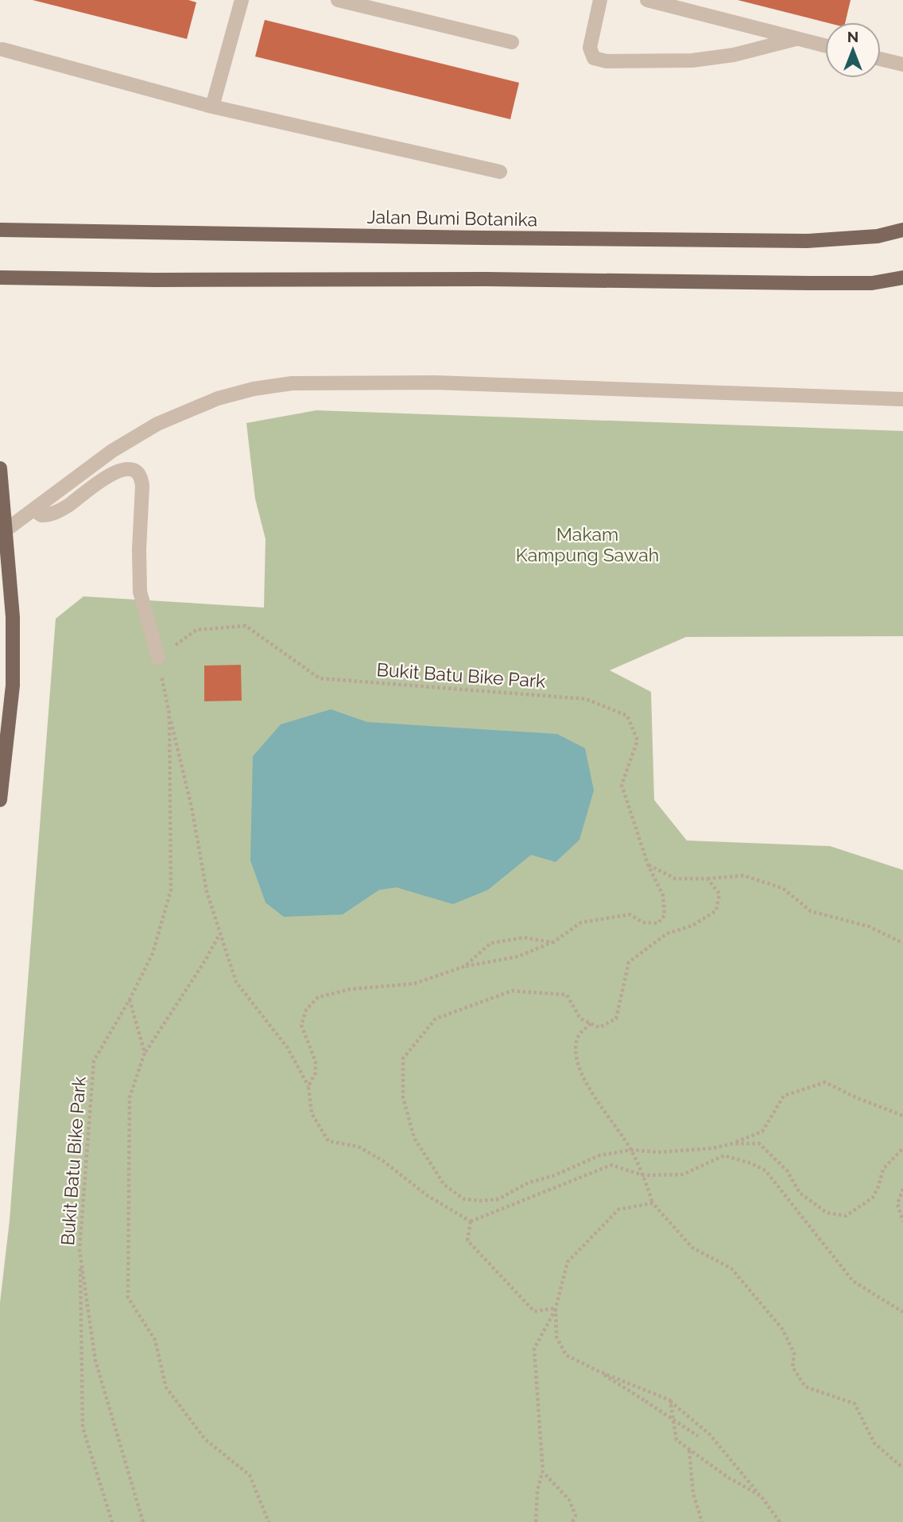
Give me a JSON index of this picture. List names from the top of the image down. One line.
{"streets":{"main road":["Jalan Bumi Botanika"],"path":["Bukit Batu Bike Park"]},"parks":["Makam Kampung Sawah"],"north":"top"}
